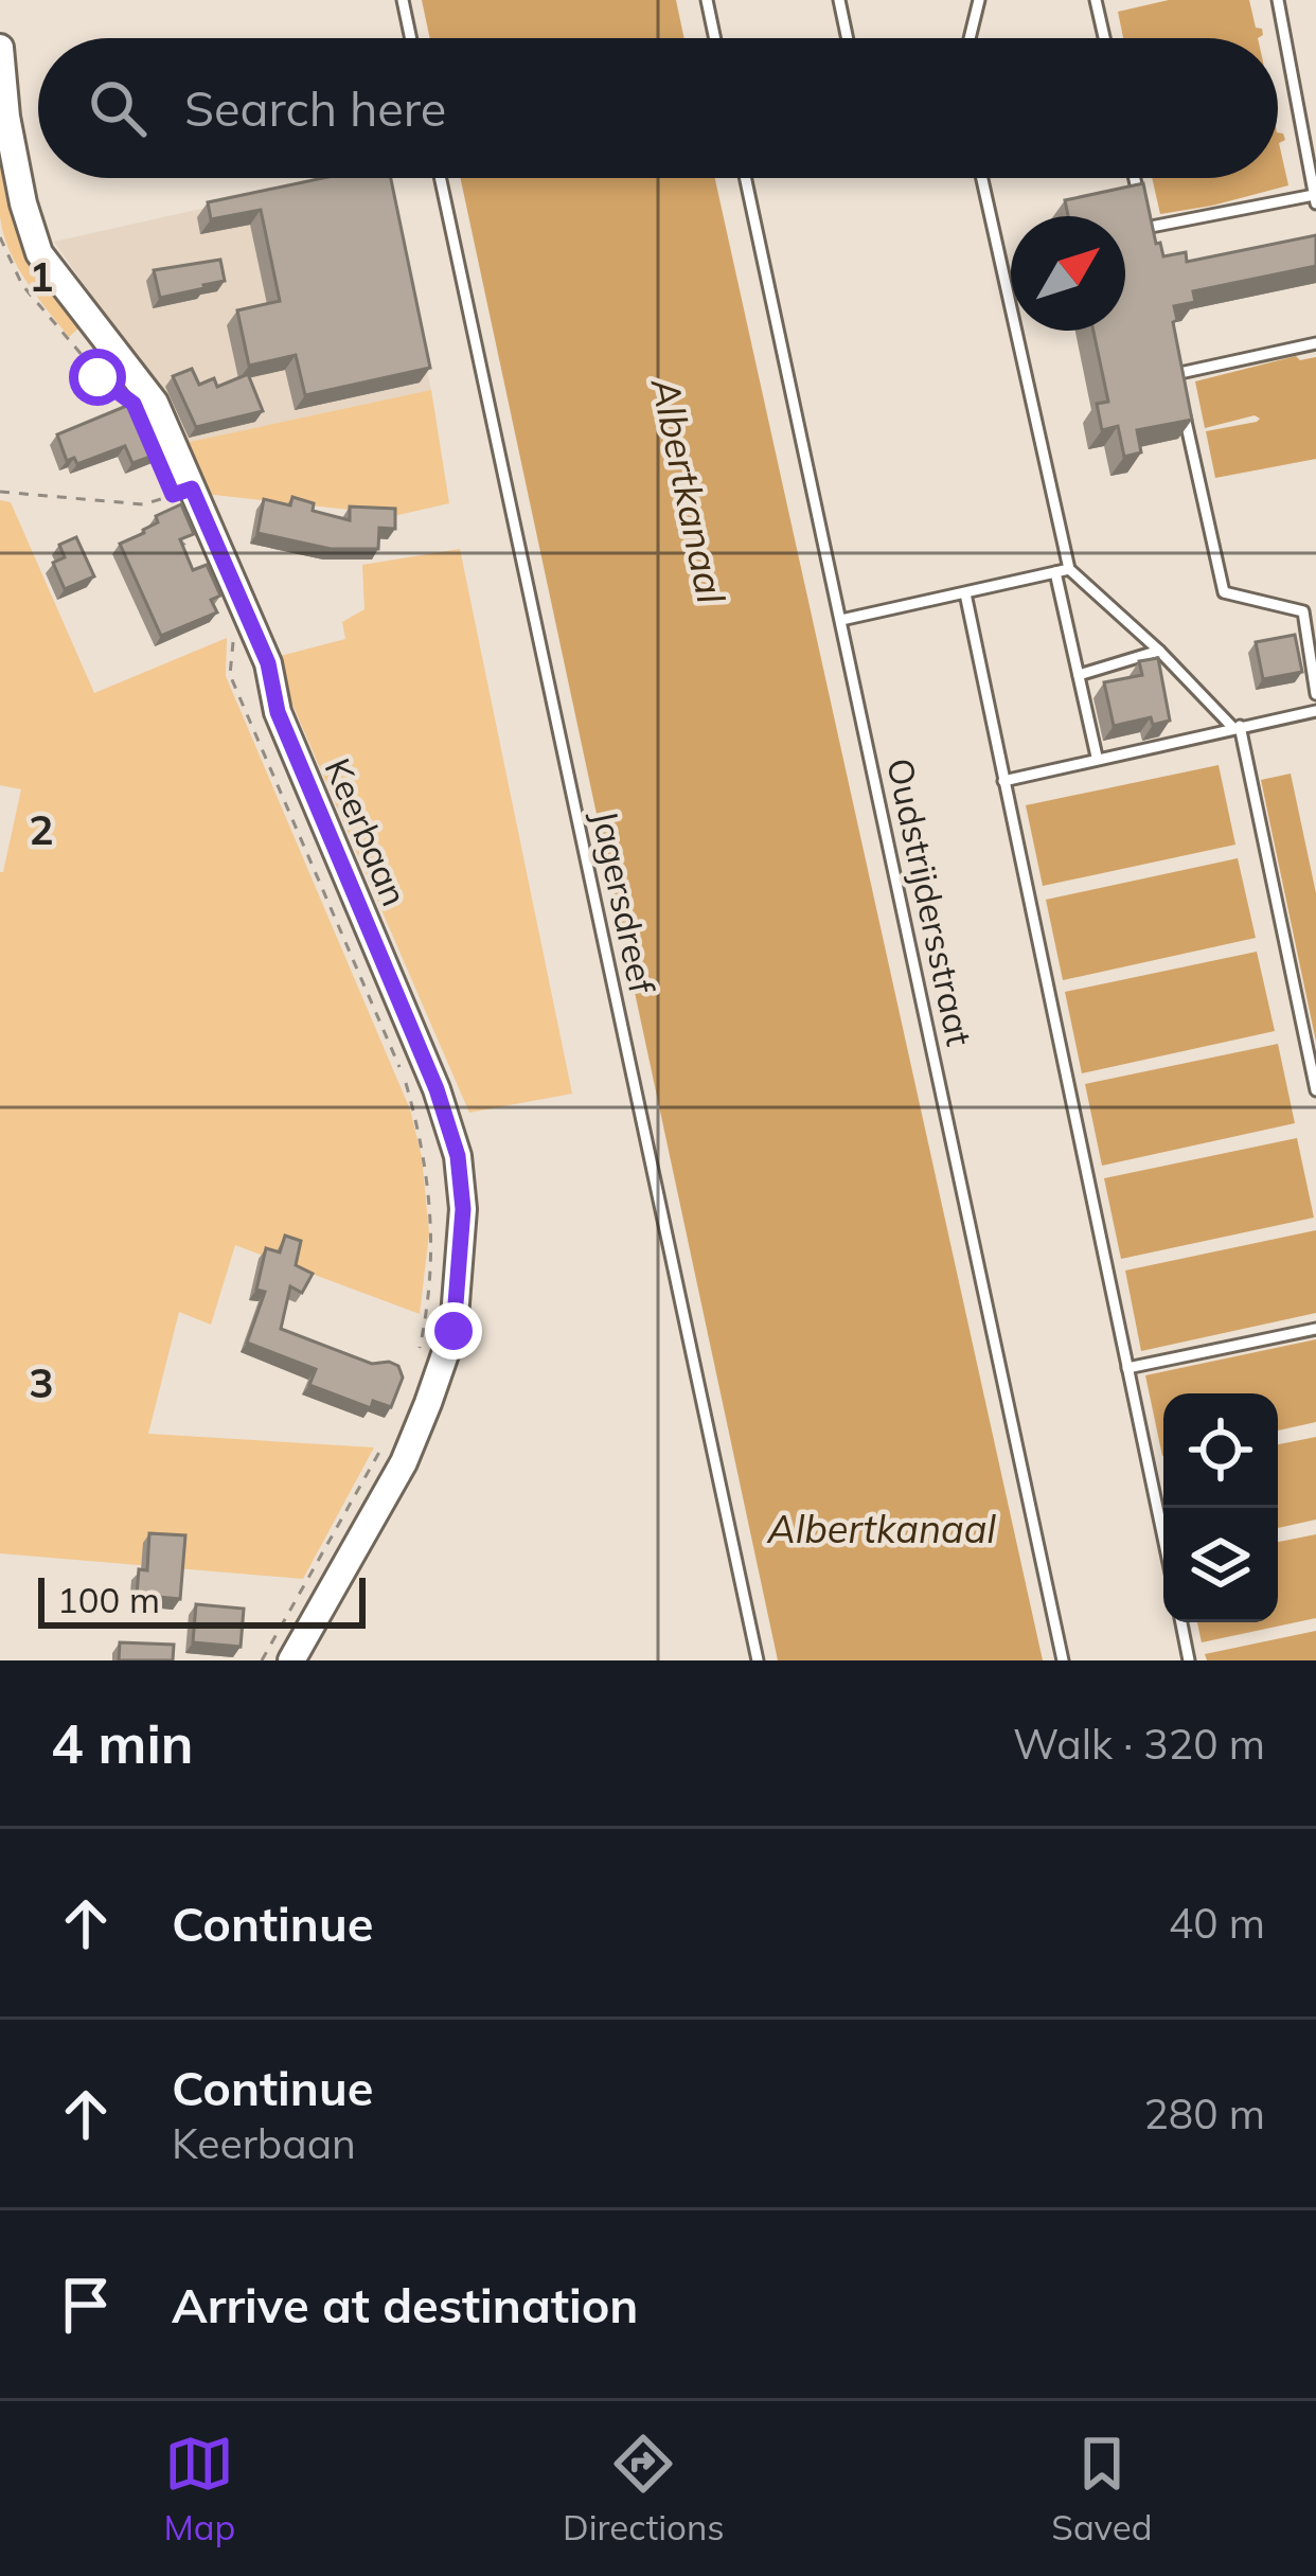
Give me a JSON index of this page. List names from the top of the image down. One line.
{"streets":{"street":["Keerbaan"],"lane":["Jagersdreef","Oudstrijdersstraat"]},"water":["Albertkanaal"],"scale_bar":"100 m","north":"top right","page":{"search":"Search here","scale":"100 m","heading":["4 min","Walk · 320 m"],"list":[["Continue","40 m"],["Continue","Keerbaan","280 m"],"Arrive at destination"],"nav":["Map","Directions","Saved"]},"grid":{"rows":["1","2","3"]}}
